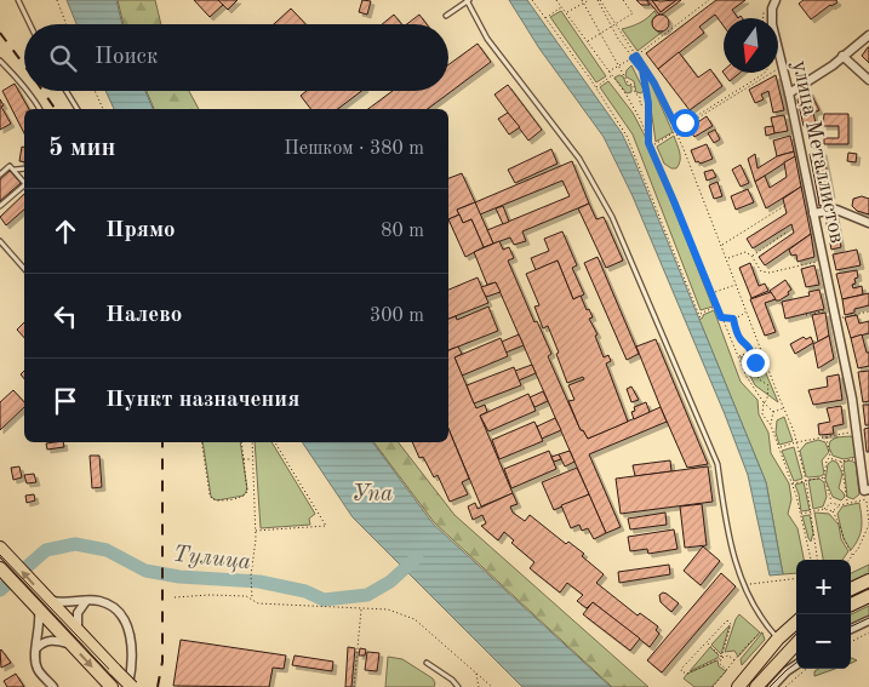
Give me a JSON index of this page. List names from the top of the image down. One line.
{"streets":{"street":["улица Металлистов"]},"water":["Упа","Тулица"],"north":"bottom","page":{"search":"Поиск","heading":["5 мин","Пешком · 380 m"],"list":[["Прямо","80 m"],["Налево","300 m"],"Пункт назначения"],"map_buttons":["+","−"]}}
